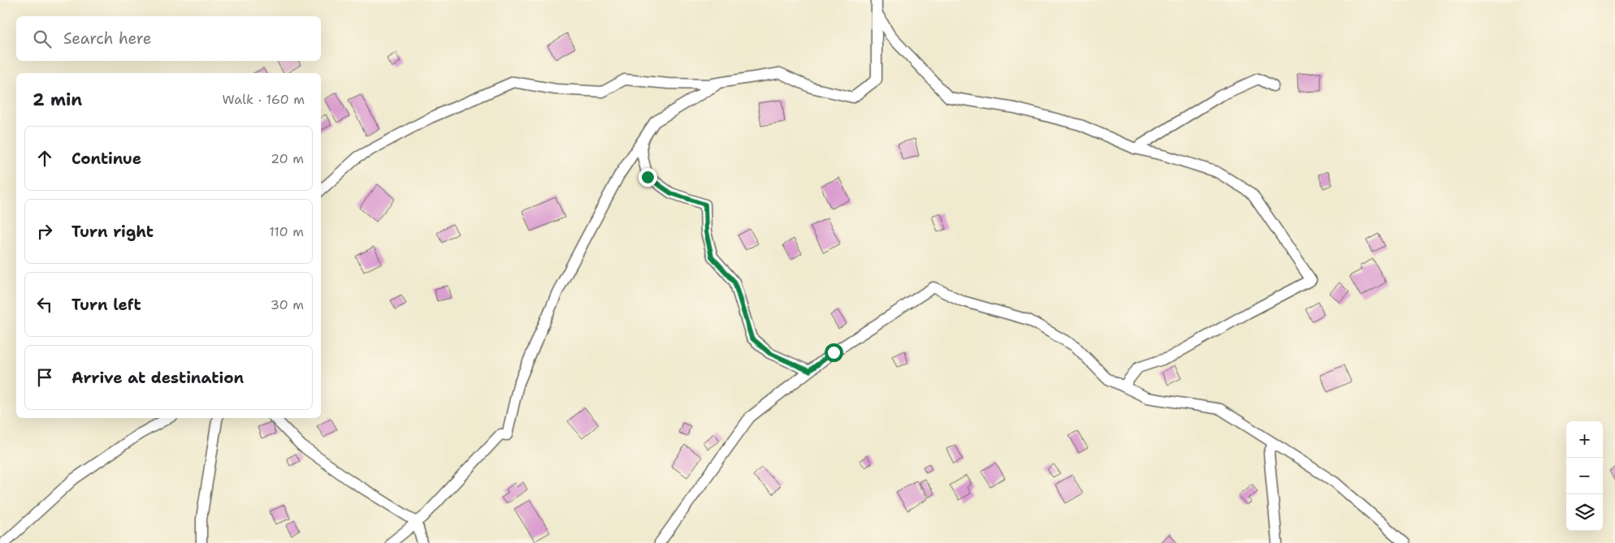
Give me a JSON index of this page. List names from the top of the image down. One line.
{"page":{"search":"Search here","heading":["2 min","Walk · 160 m"],"list":[["Continue","20 m"],["Turn right","110 m"],["Turn left","30 m"],"Arrive at destination"],"map_buttons":["+","−"]}}
